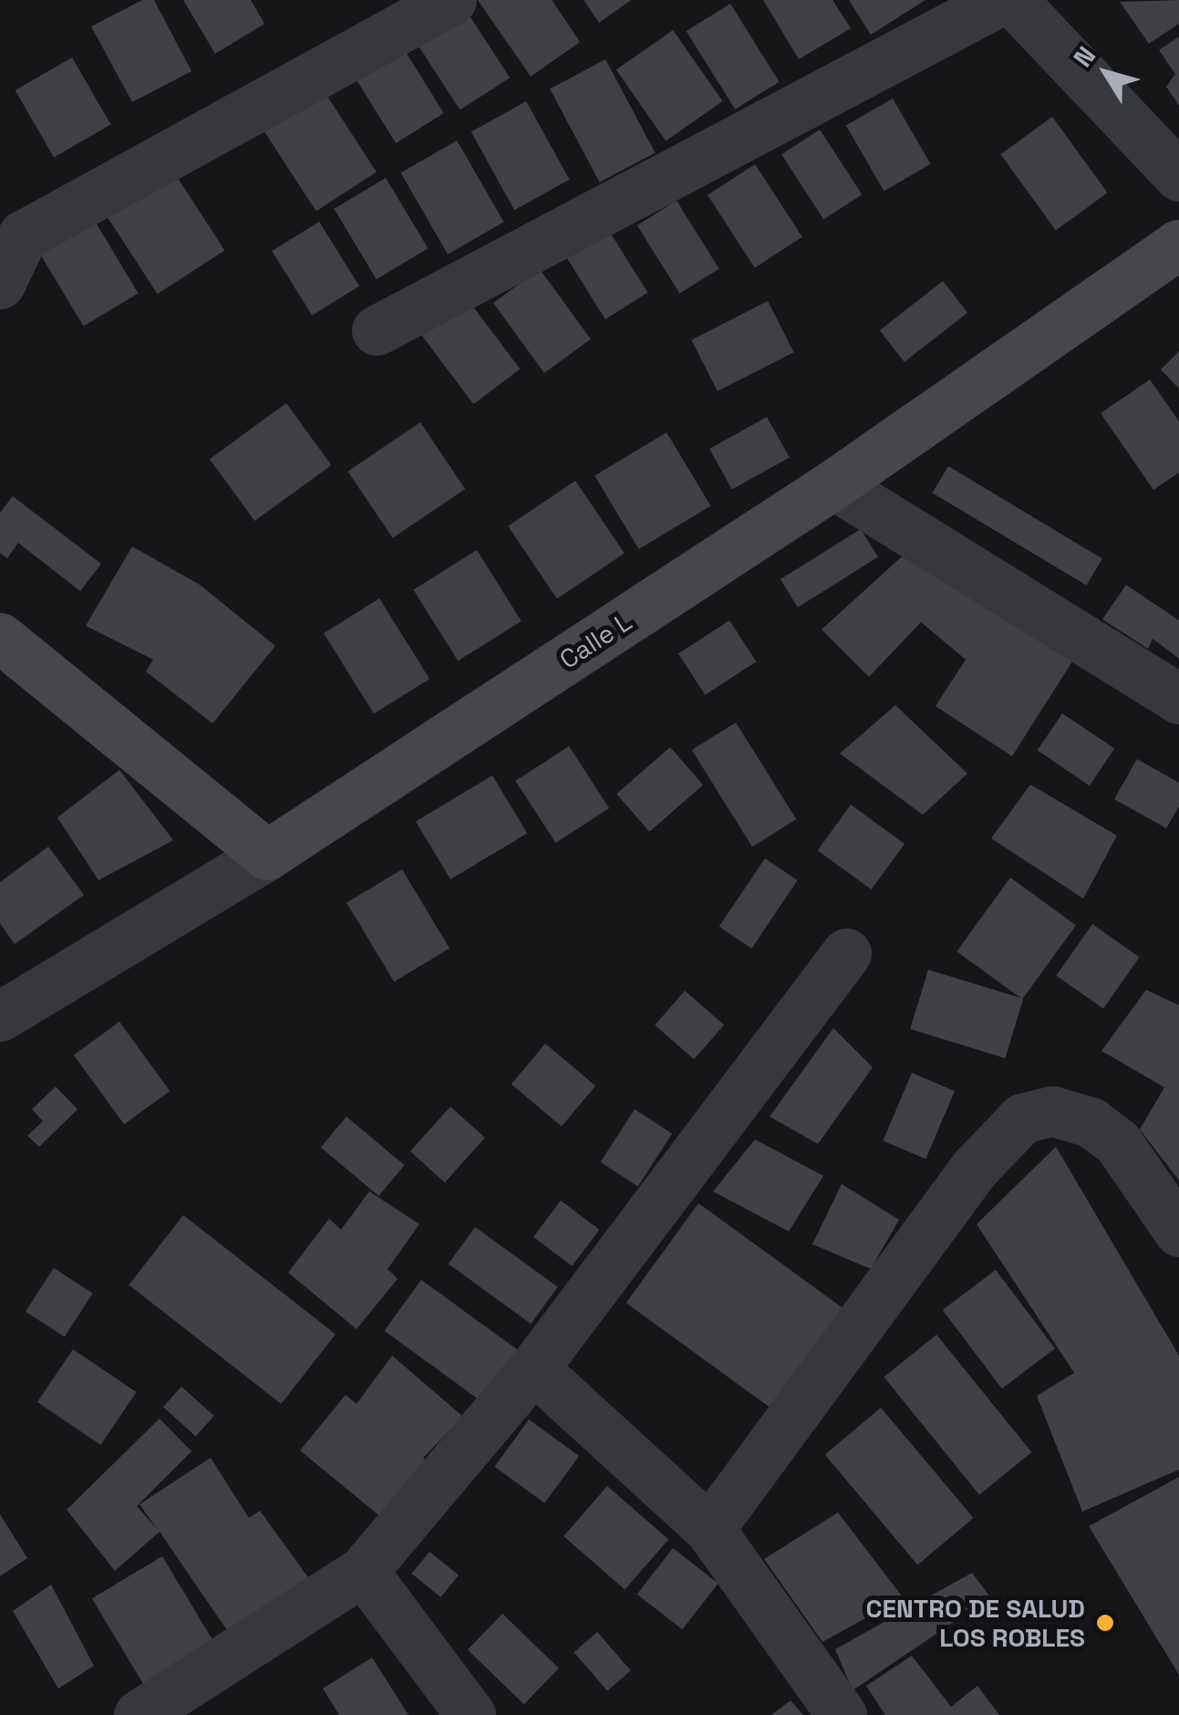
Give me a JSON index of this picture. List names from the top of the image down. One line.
{"streets":{"main road":["Calle L"]},"places":["CENTRO DE SALUD LOS ROBLES"],"north":"top left"}
